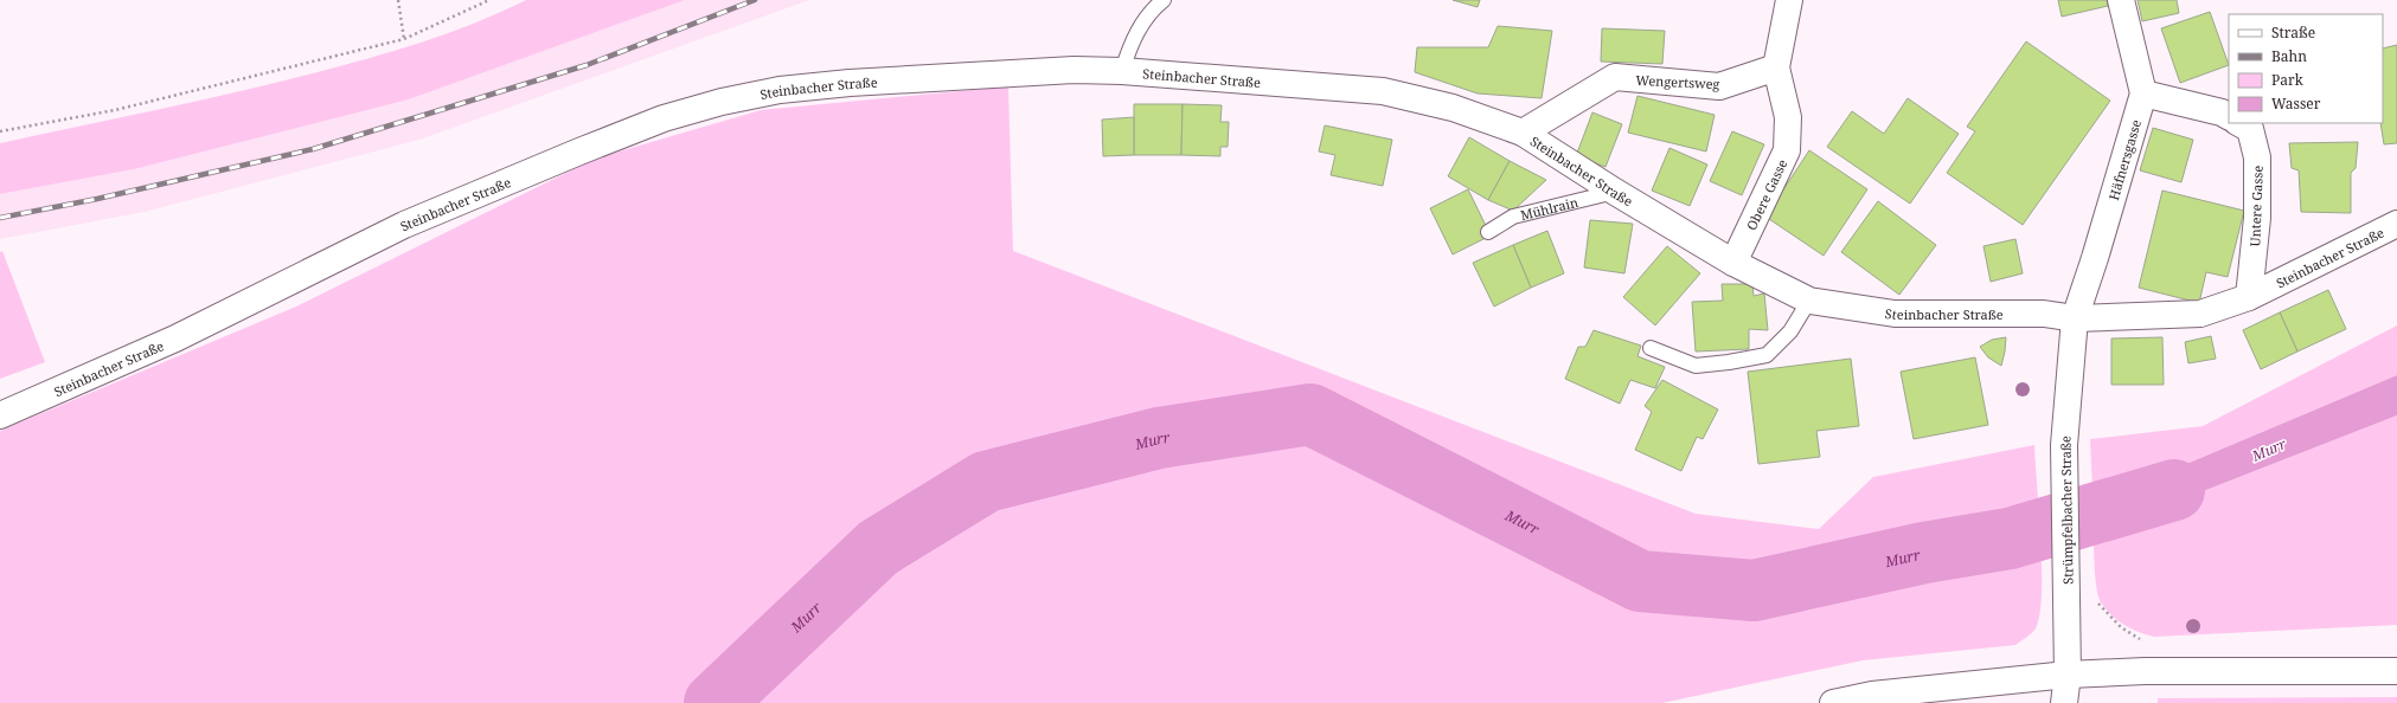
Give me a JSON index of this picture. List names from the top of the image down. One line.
{"streets":{"street":["Steinbacher Straße","Wengertsweg","Häfnersgasse","Obere Gasse","Untere Gasse","Strümpfelbacher Straße"],"lane":["Mühlrain"]},"crossings":[["Steinbacher Straße","Wengertsweg"],["Steinbacher Straße","Häfnersgasse"],["Steinbacher Straße","Obere Gasse"],["Steinbacher Straße","Untere Gasse"],["Steinbacher Straße","Mühlrain"],["Steinbacher Straße","Strümpfelbacher Straße"],["Wengertsweg","Obere Gasse"],["Häfnersgasse","Strümpfelbacher Straße"]],"water":["Murr"],"legend":["Straße","Bahn","Park","Wasser"]}
